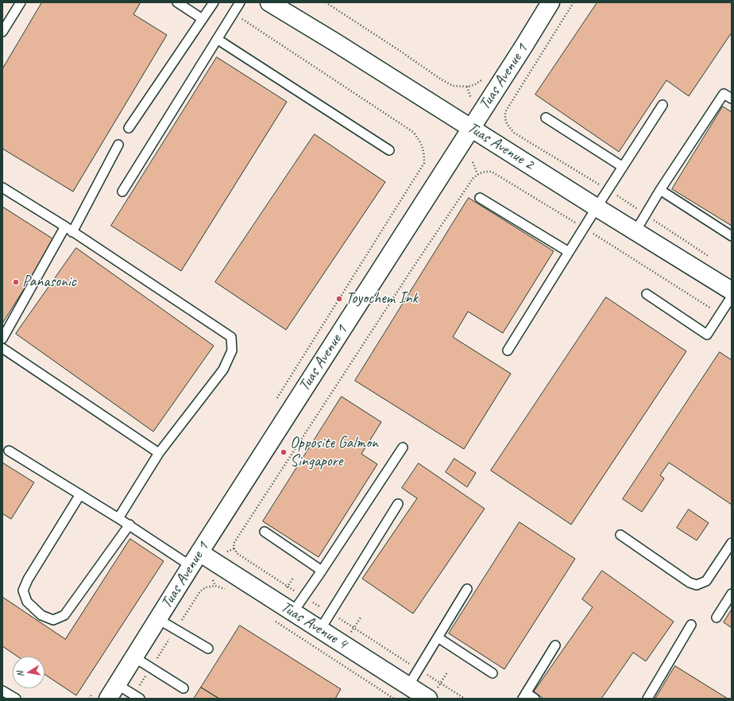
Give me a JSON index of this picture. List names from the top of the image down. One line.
{"streets":{"street":["Tuas Avenue 1","Tuas Avenue 2","Tuas Avenue 4"]},"crossings":[["Tuas Avenue 1","Tuas Avenue 2"],["Tuas Avenue 1","Tuas Avenue 4"]],"places":["Panasonic","Toyochem Ink","Opposite Galmon Singapore"],"north":"left"}
